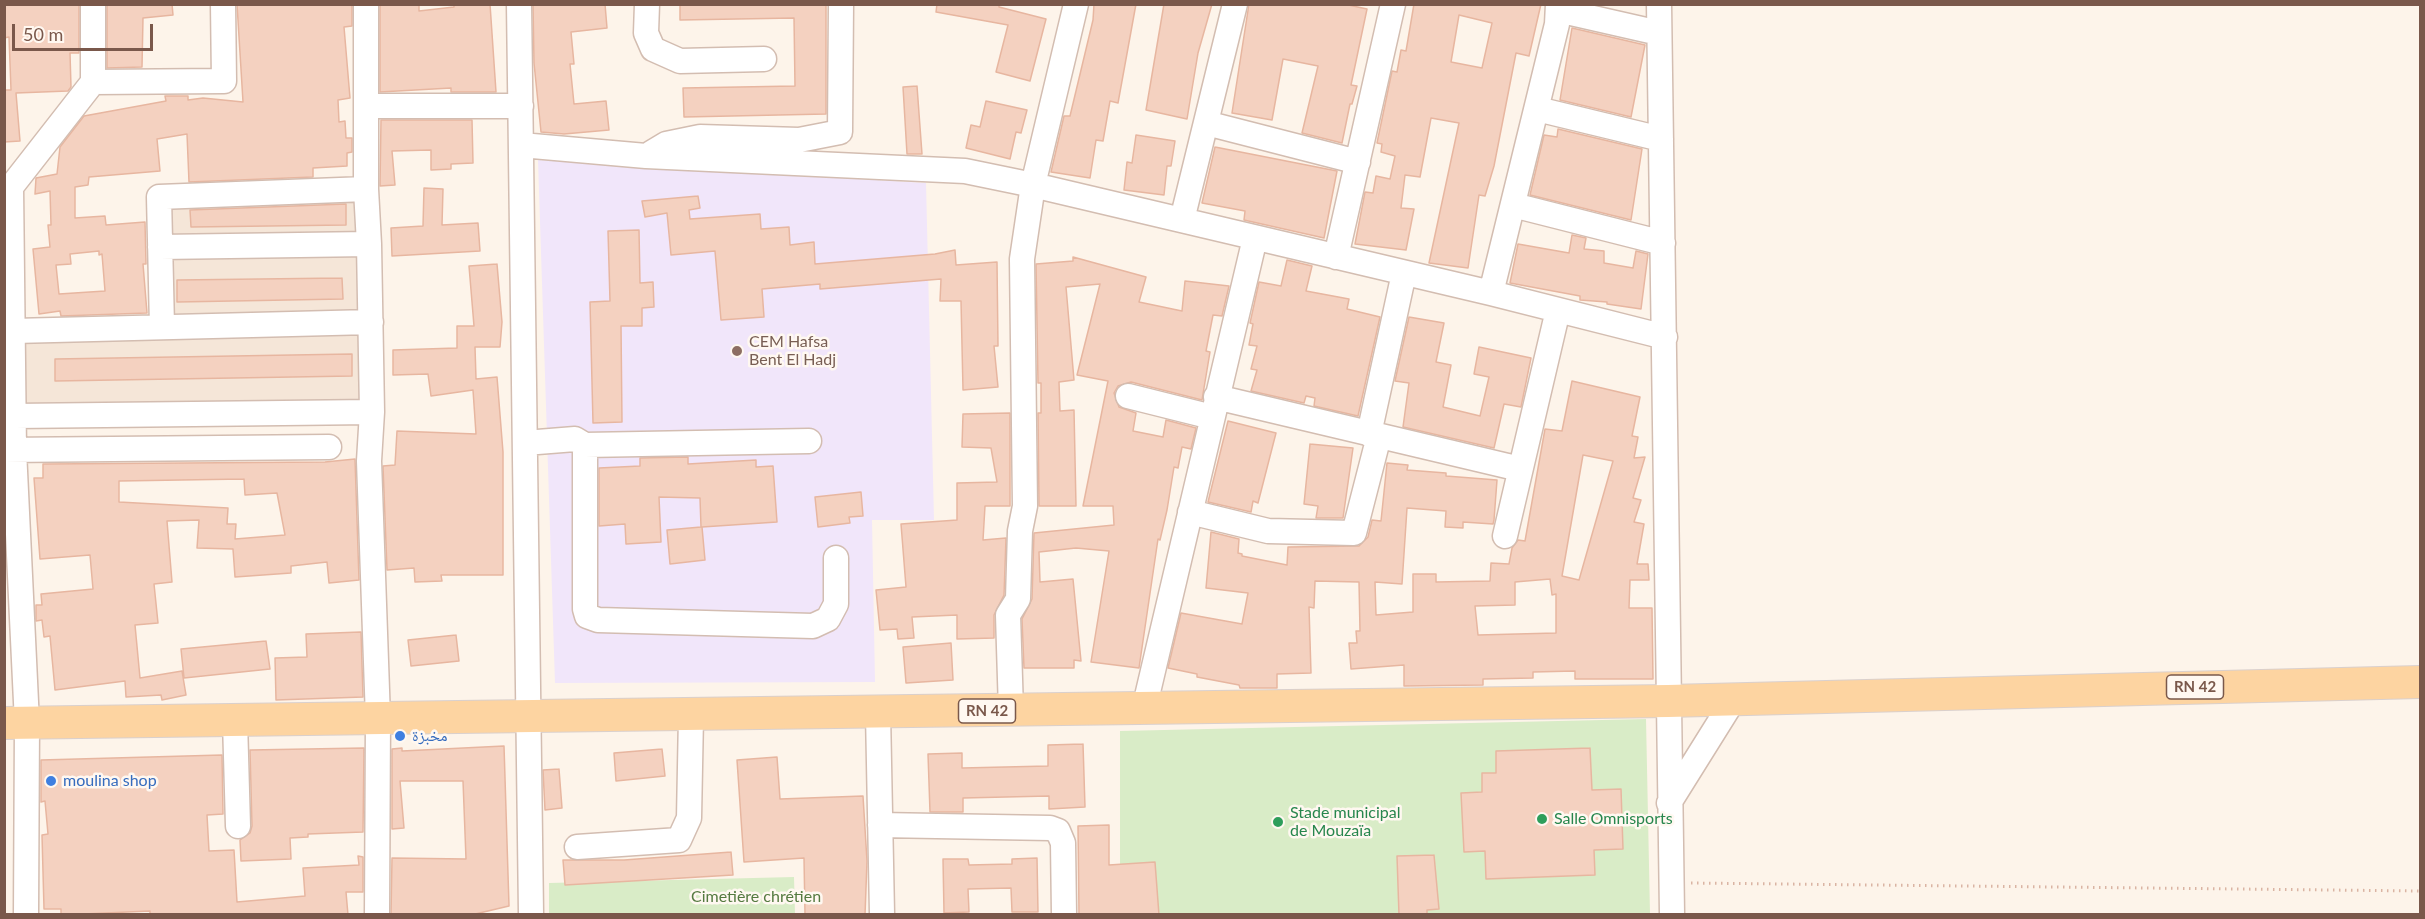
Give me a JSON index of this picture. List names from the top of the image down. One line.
{"streets":{"main road":["RN 42"]},"parks":["Cimetière chrétien"],"places":["CEM Hafsa Bent El Hadj","مخبزة","moulina shop","Salle Omnisports","Stade municipal de Mouzaïa"],"scale_bar":"50 m"}
